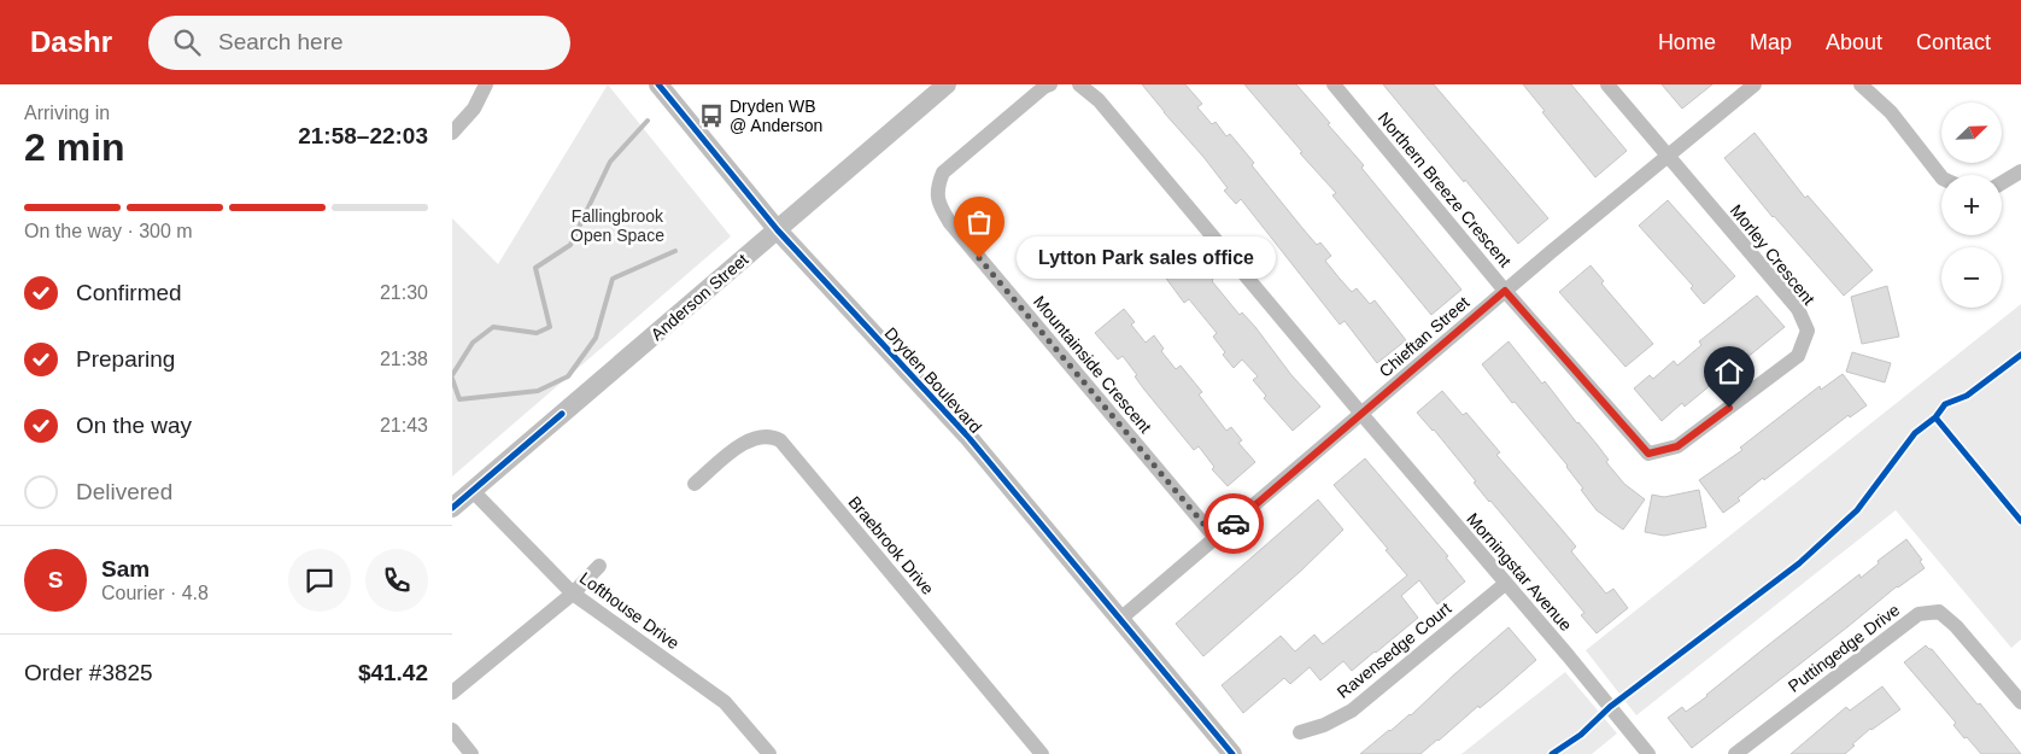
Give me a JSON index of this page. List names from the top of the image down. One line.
{"streets":{"street":["Northern Breeze Crescent","Morley Crescent","Anderson Street","Chieftan Street","Mountainside Crescent","Dryden Boulevard","Braebrook Drive","Morningstar Avenue","Lofthouse Drive","Puttingedge Drive","Ravensedge Court"]},"crossings":[["Northern Breeze Crescent","Morley Crescent"],["Northern Breeze Crescent","Chieftan Street"],["Morley Crescent","Chieftan Street"],["Anderson Street","Dryden Boulevard"],["Anderson Street","Lofthouse Drive"],["Chieftan Street","Mountainside Crescent"],["Chieftan Street","Dryden Boulevard"],["Chieftan Street","Morningstar Avenue"],["Morningstar Avenue","Ravensedge Court"]],"parks":["Fallingbrook Open Space"],"places":{"bus stop":["Dryden WB @ Anderson"],"other":["Lytton Park sales office"]},"north":"top right","page":{"header":"Dashr","search":"Search here","nav":["Home","Map","About","Contact"],"heading":["2 min","Arriving in","21:58–22:03"],"panel":["Sam","Courier · 4.8","Order #3825","$41.42"],"map_buttons":["+","−"],"bar":"On the way · 300 m","bubble":"Lytton Park sales office","list":[["Confirmed","21:30"],["Preparing","21:38"],["On the way","21:43"],"Delivered"],"round":"S"}}
